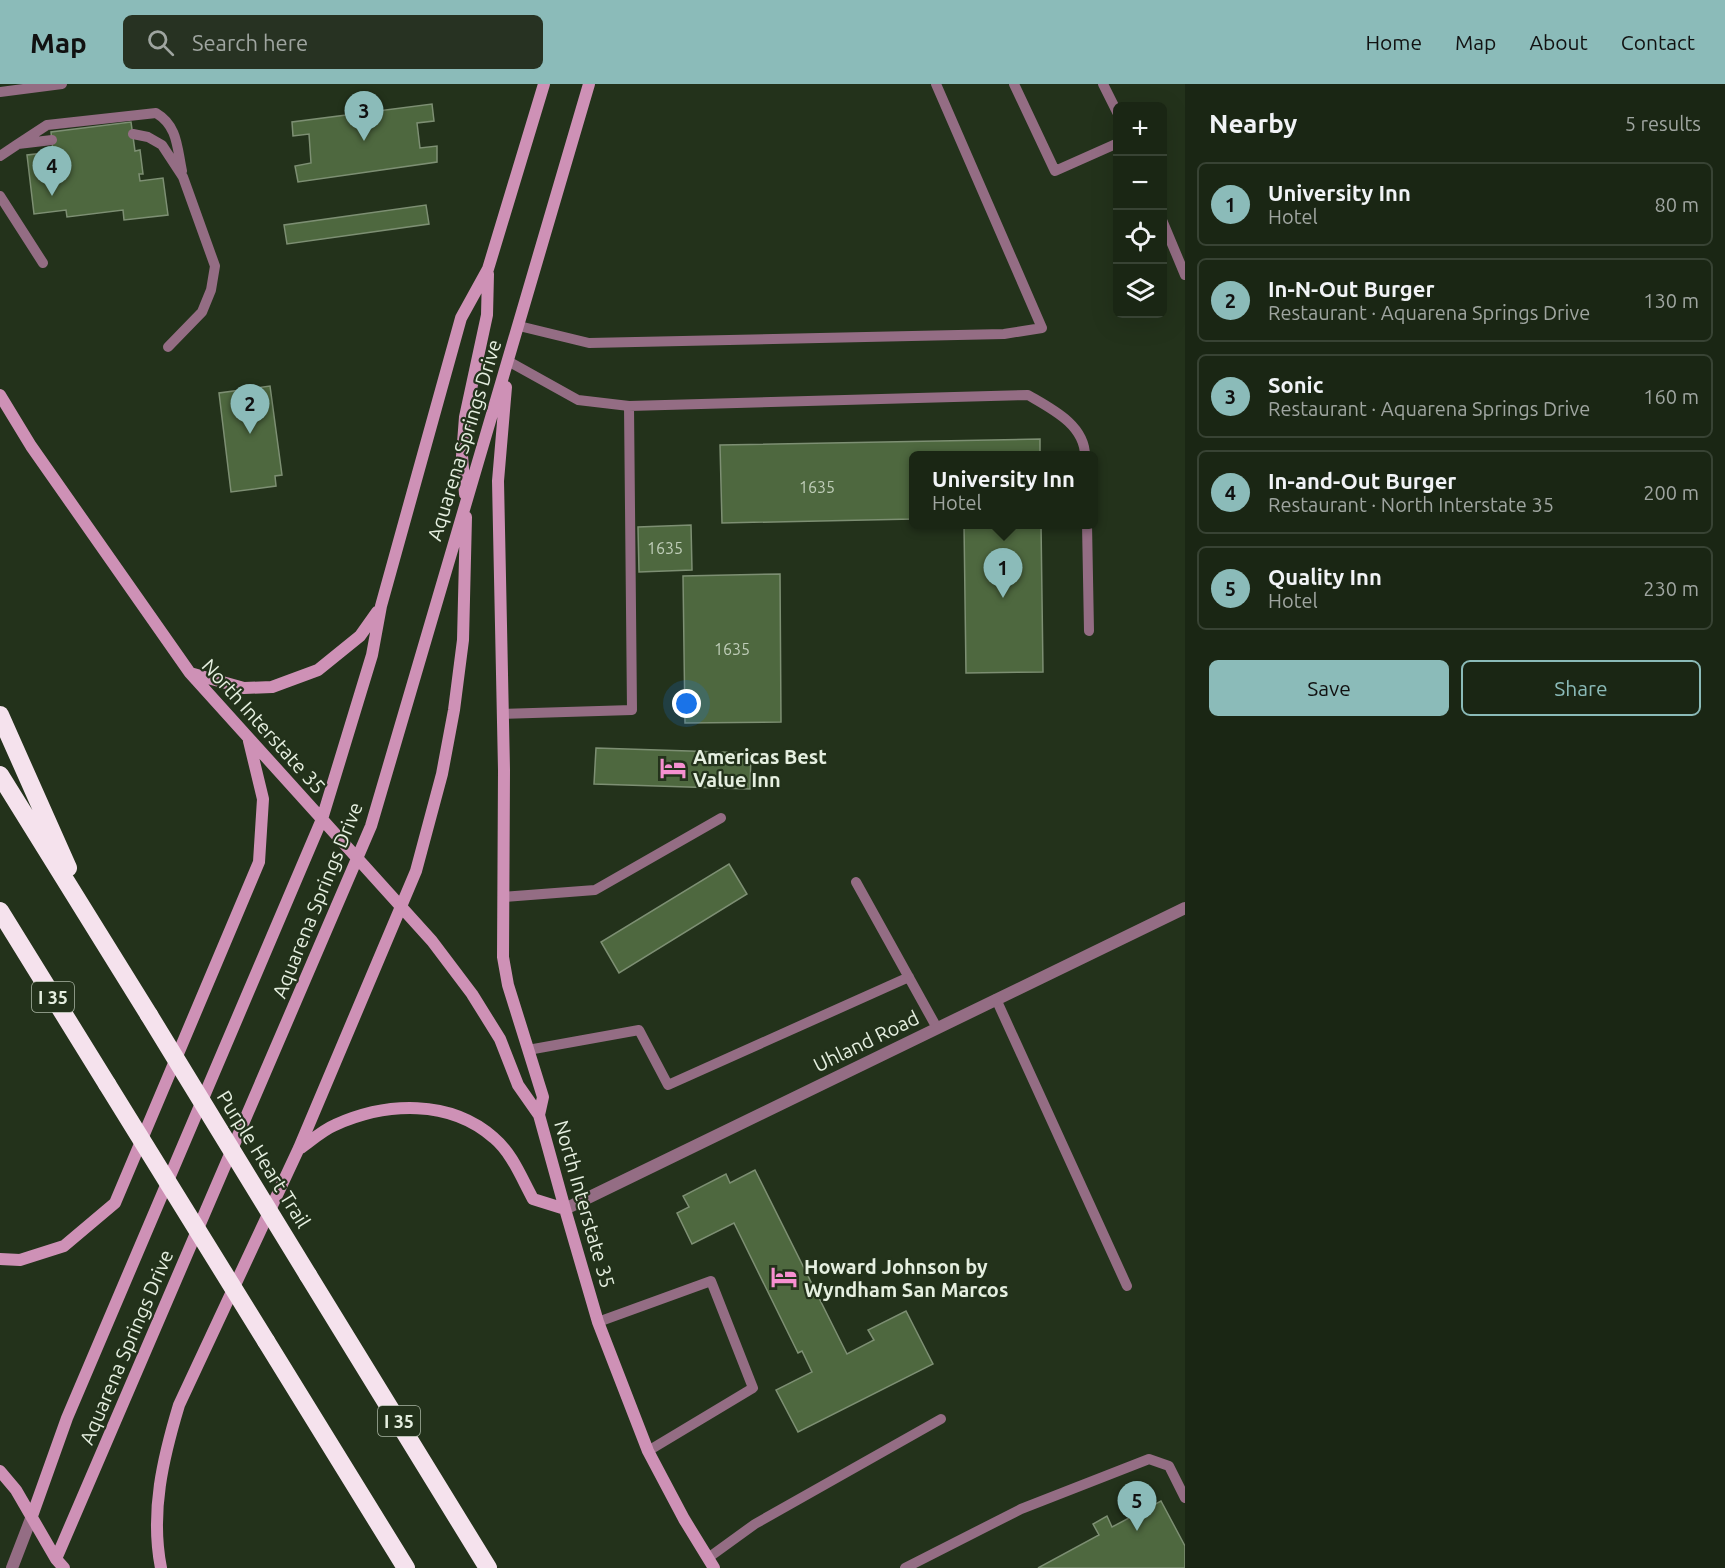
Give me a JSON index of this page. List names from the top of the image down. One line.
{"streets":{"highway":["I 35","Purple Heart Trail"],"main road":["Aquarena Springs Drive","North Interstate 35"],"street":["Uhland Road"]},"crossings":[["Aquarena Springs Drive","North Interstate 35"],["North Interstate 35","Uhland Road"]],"places":{"hotel":["Americas Best Value Inn","Howard Johnson by Wyndham San Marcos"]},"house_numbers":["1635","1635","1635"],"page":{"header":"Map","search":"Search here","nav":["Home","Map","About","Contact"],"heading":["Nearby","5 results"],"pins":["3","4","2","1","5"],"map_buttons":["+","−"],"list":[{"mark":"1","name":"University Inn","note":"Hotel","value":"80 m"},{"mark":"2","name":"In-N-Out Burger","note":"Restaurant · Aquarena Springs Drive","value":"130 m"},{"mark":"3","name":"Sonic","note":"Restaurant · Aquarena Springs Drive","value":"160 m"},{"mark":"4","name":"In-and-Out Burger","note":"Restaurant · North Interstate 35","value":"200 m"},{"mark":"5","name":"Quality Inn","note":"Hotel","value":"230 m"}],"popup":["University Inn","Hotel"],"buttons":["Save","Share"]}}
